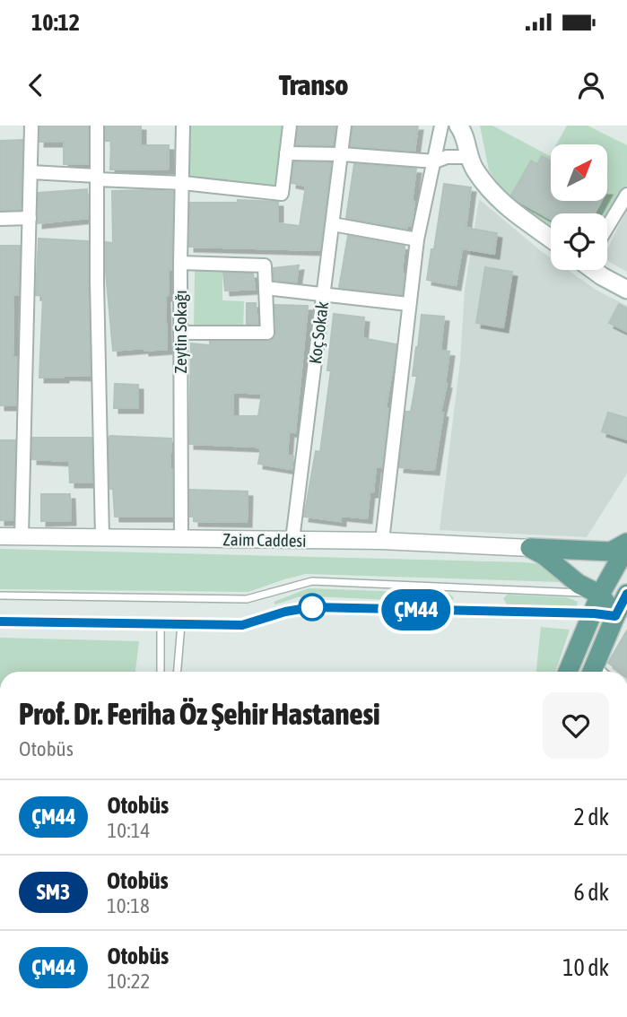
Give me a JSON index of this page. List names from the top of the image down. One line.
{"streets":{"street":["Zeytin Sokağı","Koç Sokak","Zaim Caddesi"]},"crossings":[["Zeytin Sokağı","Zaim Caddesi"],["Koç Sokak","Zaim Caddesi"]],"lines":["bus line ÇM44"],"north":"top right","page":{"status":"10:12","header":"Transo","on_map":"ÇM44","heading":["Prof. Dr. Feriha Öz Şehir Hastanesi","Otobüs"],"list":[{"mark":"ÇM44","name":"Otobüs","note":"10:14","value":"2 dk"},{"mark":"SM3","name":"Otobüs","note":"10:18","value":"6 dk"},{"mark":"ÇM44","name":"Otobüs","note":"10:22","value":"10 dk"}]}}
